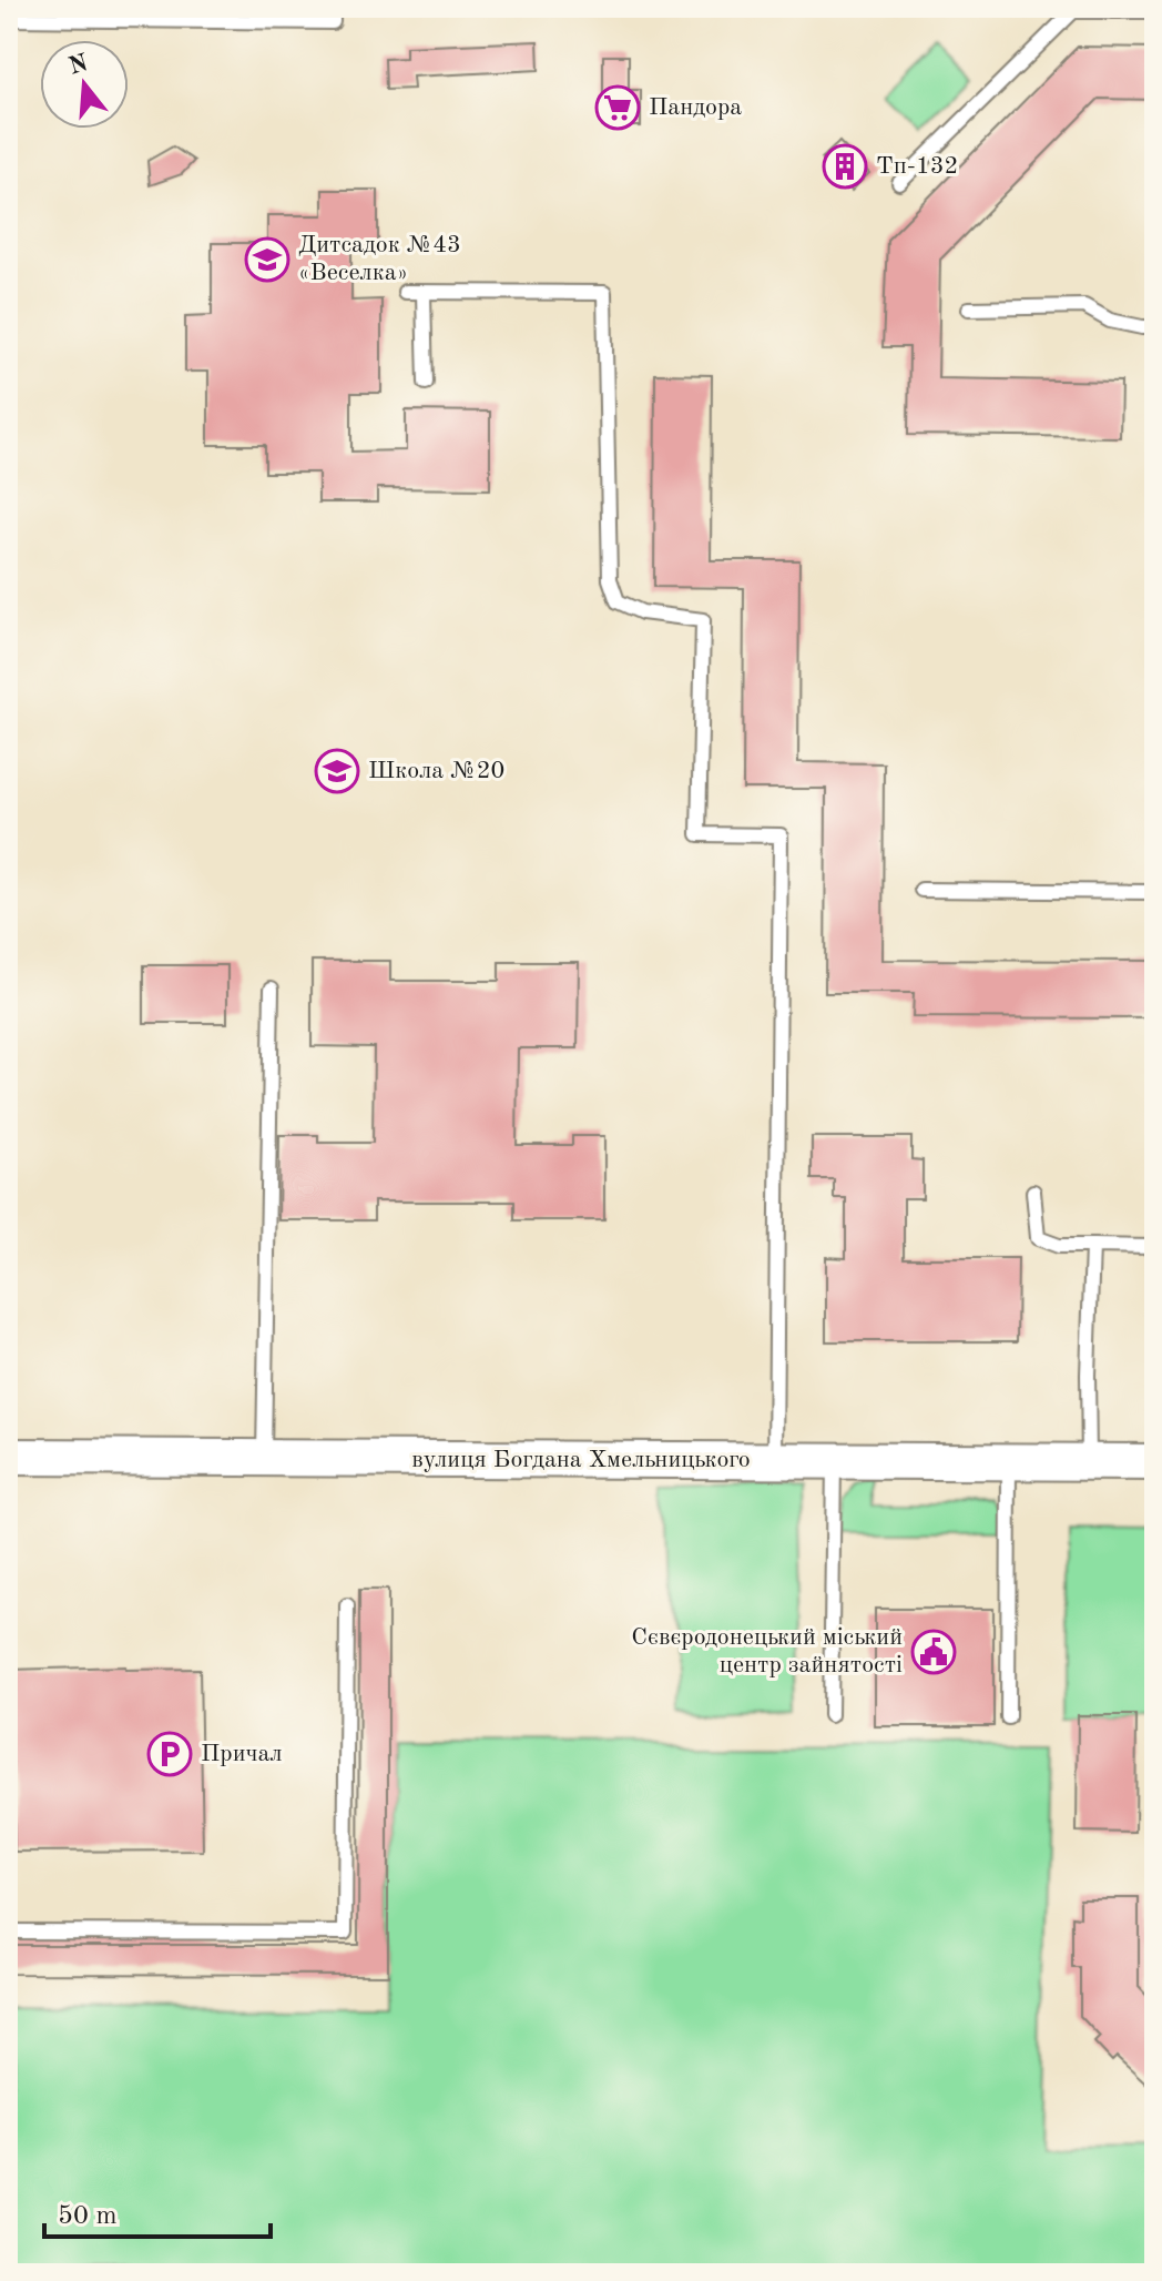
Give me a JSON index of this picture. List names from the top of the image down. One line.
{"streets":{"street":["вулиця Богдана Хмельницького"]},"places":{"supermarket":["Пандора"],"building":["Тп-132"],"school or university":["Дитсадок №43 «Веселка»","Школа №20"],"public building":["Сєвєродонецький міський центр зайнятості"],"parking":["Причал"]},"scale_bar":"50 m","north":"top"}
